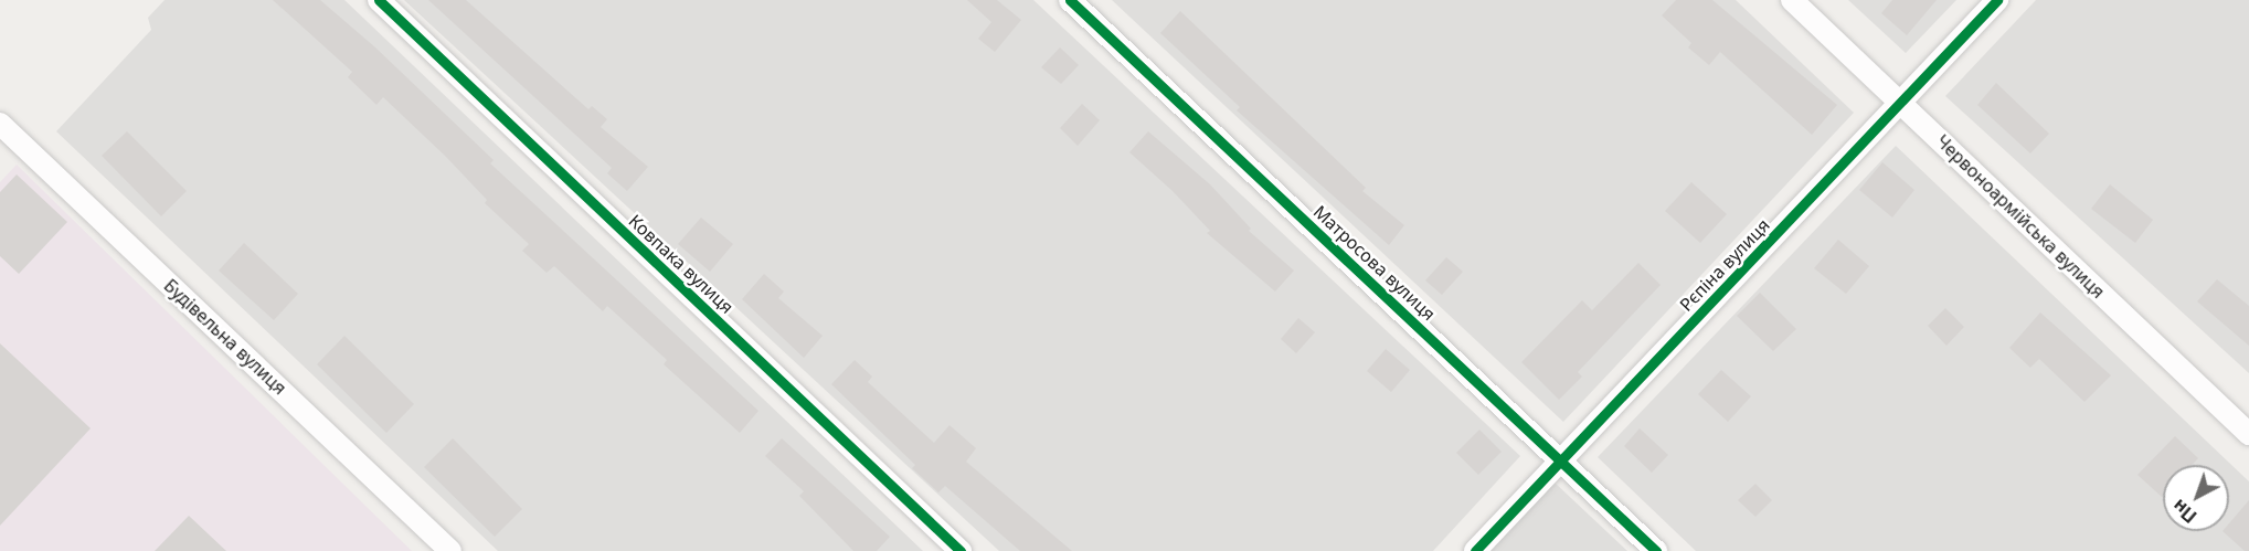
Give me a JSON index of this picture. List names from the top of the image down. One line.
{"streets":{"street":["Червоноармійська вулиця","Матросова вулиця","Ковпака вулиця","Рєпіна вулиця","Будівельна вулиця"]},"crossings":[["Червоноармійська вулиця","Рєпіна вулиця"],["Матросова вулиця","Рєпіна вулиця"]],"north":"bottom left"}
